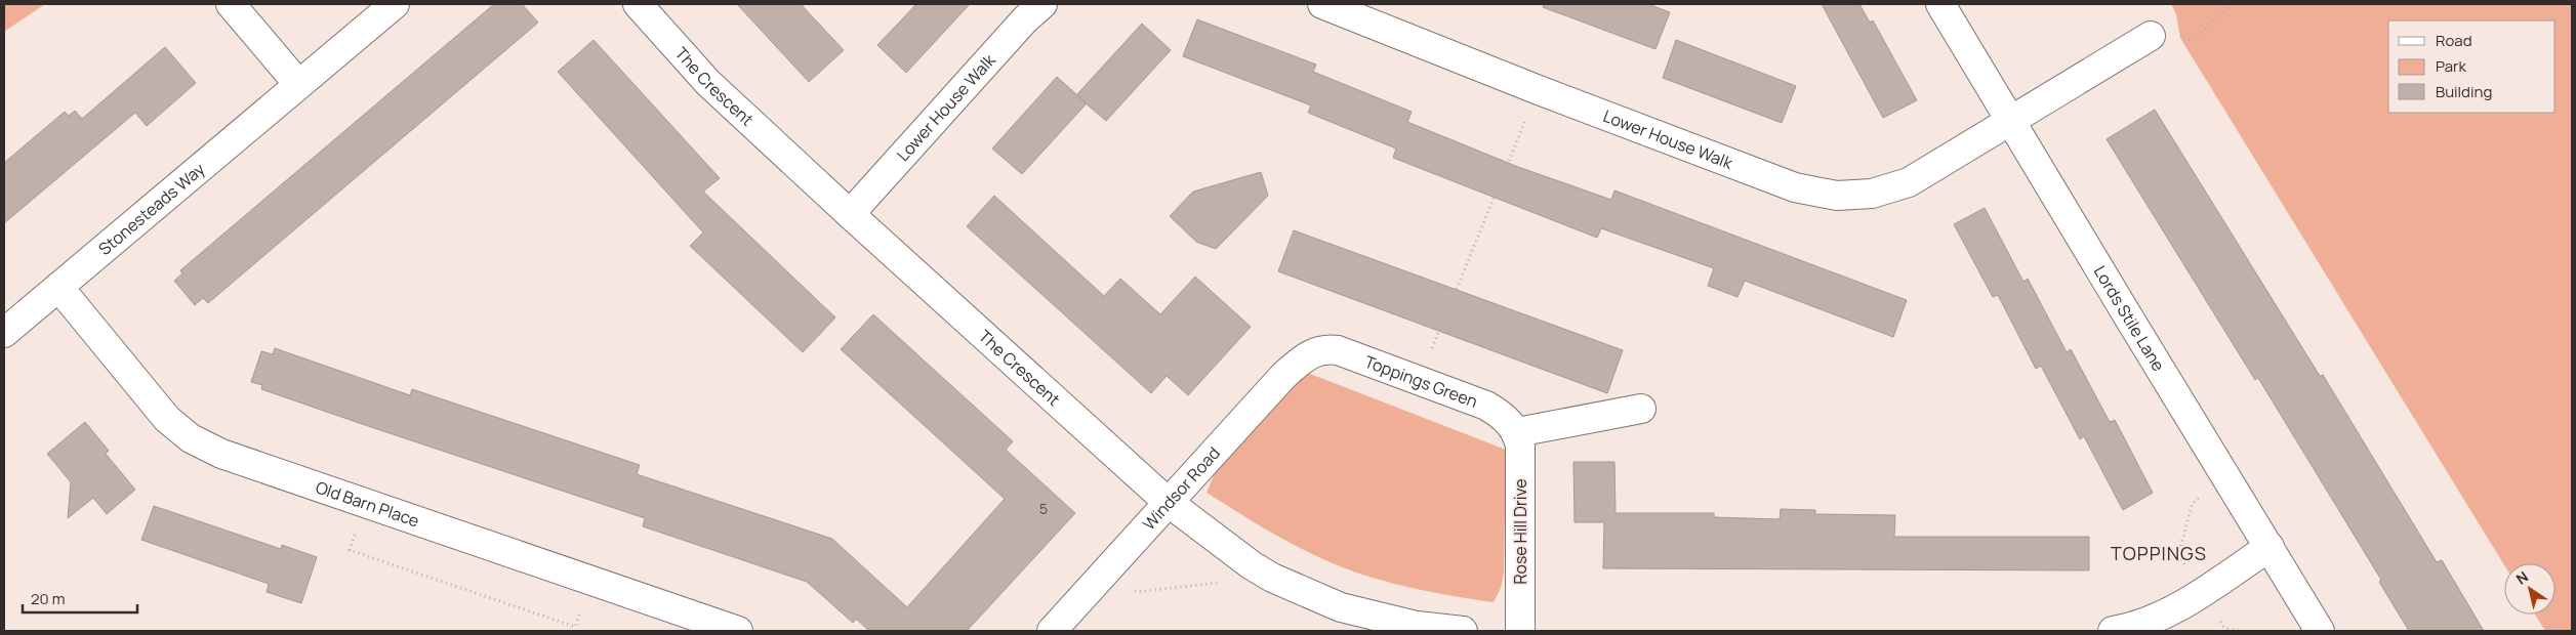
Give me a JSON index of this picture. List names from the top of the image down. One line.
{"streets":{"street":["The Crescent","Lower House Walk","Stonesteads Way","Lords Stile Lane","Toppings Green","Windsor Road","Old Barn Place","Rose Hill Drive"]},"crossings":[["The Crescent","Lower House Walk"],["The Crescent","Windsor Road"],["Lower House Walk","Lords Stile Lane"],["Stonesteads Way","Old Barn Place"],["Toppings Green","Windsor Road"],["Toppings Green","Rose Hill Drive"]],"districts":["TOPPINGS"],"house_numbers":["5"],"legend":["Road","Park","Building"],"scale_bar":"20 m","north":"top left"}
